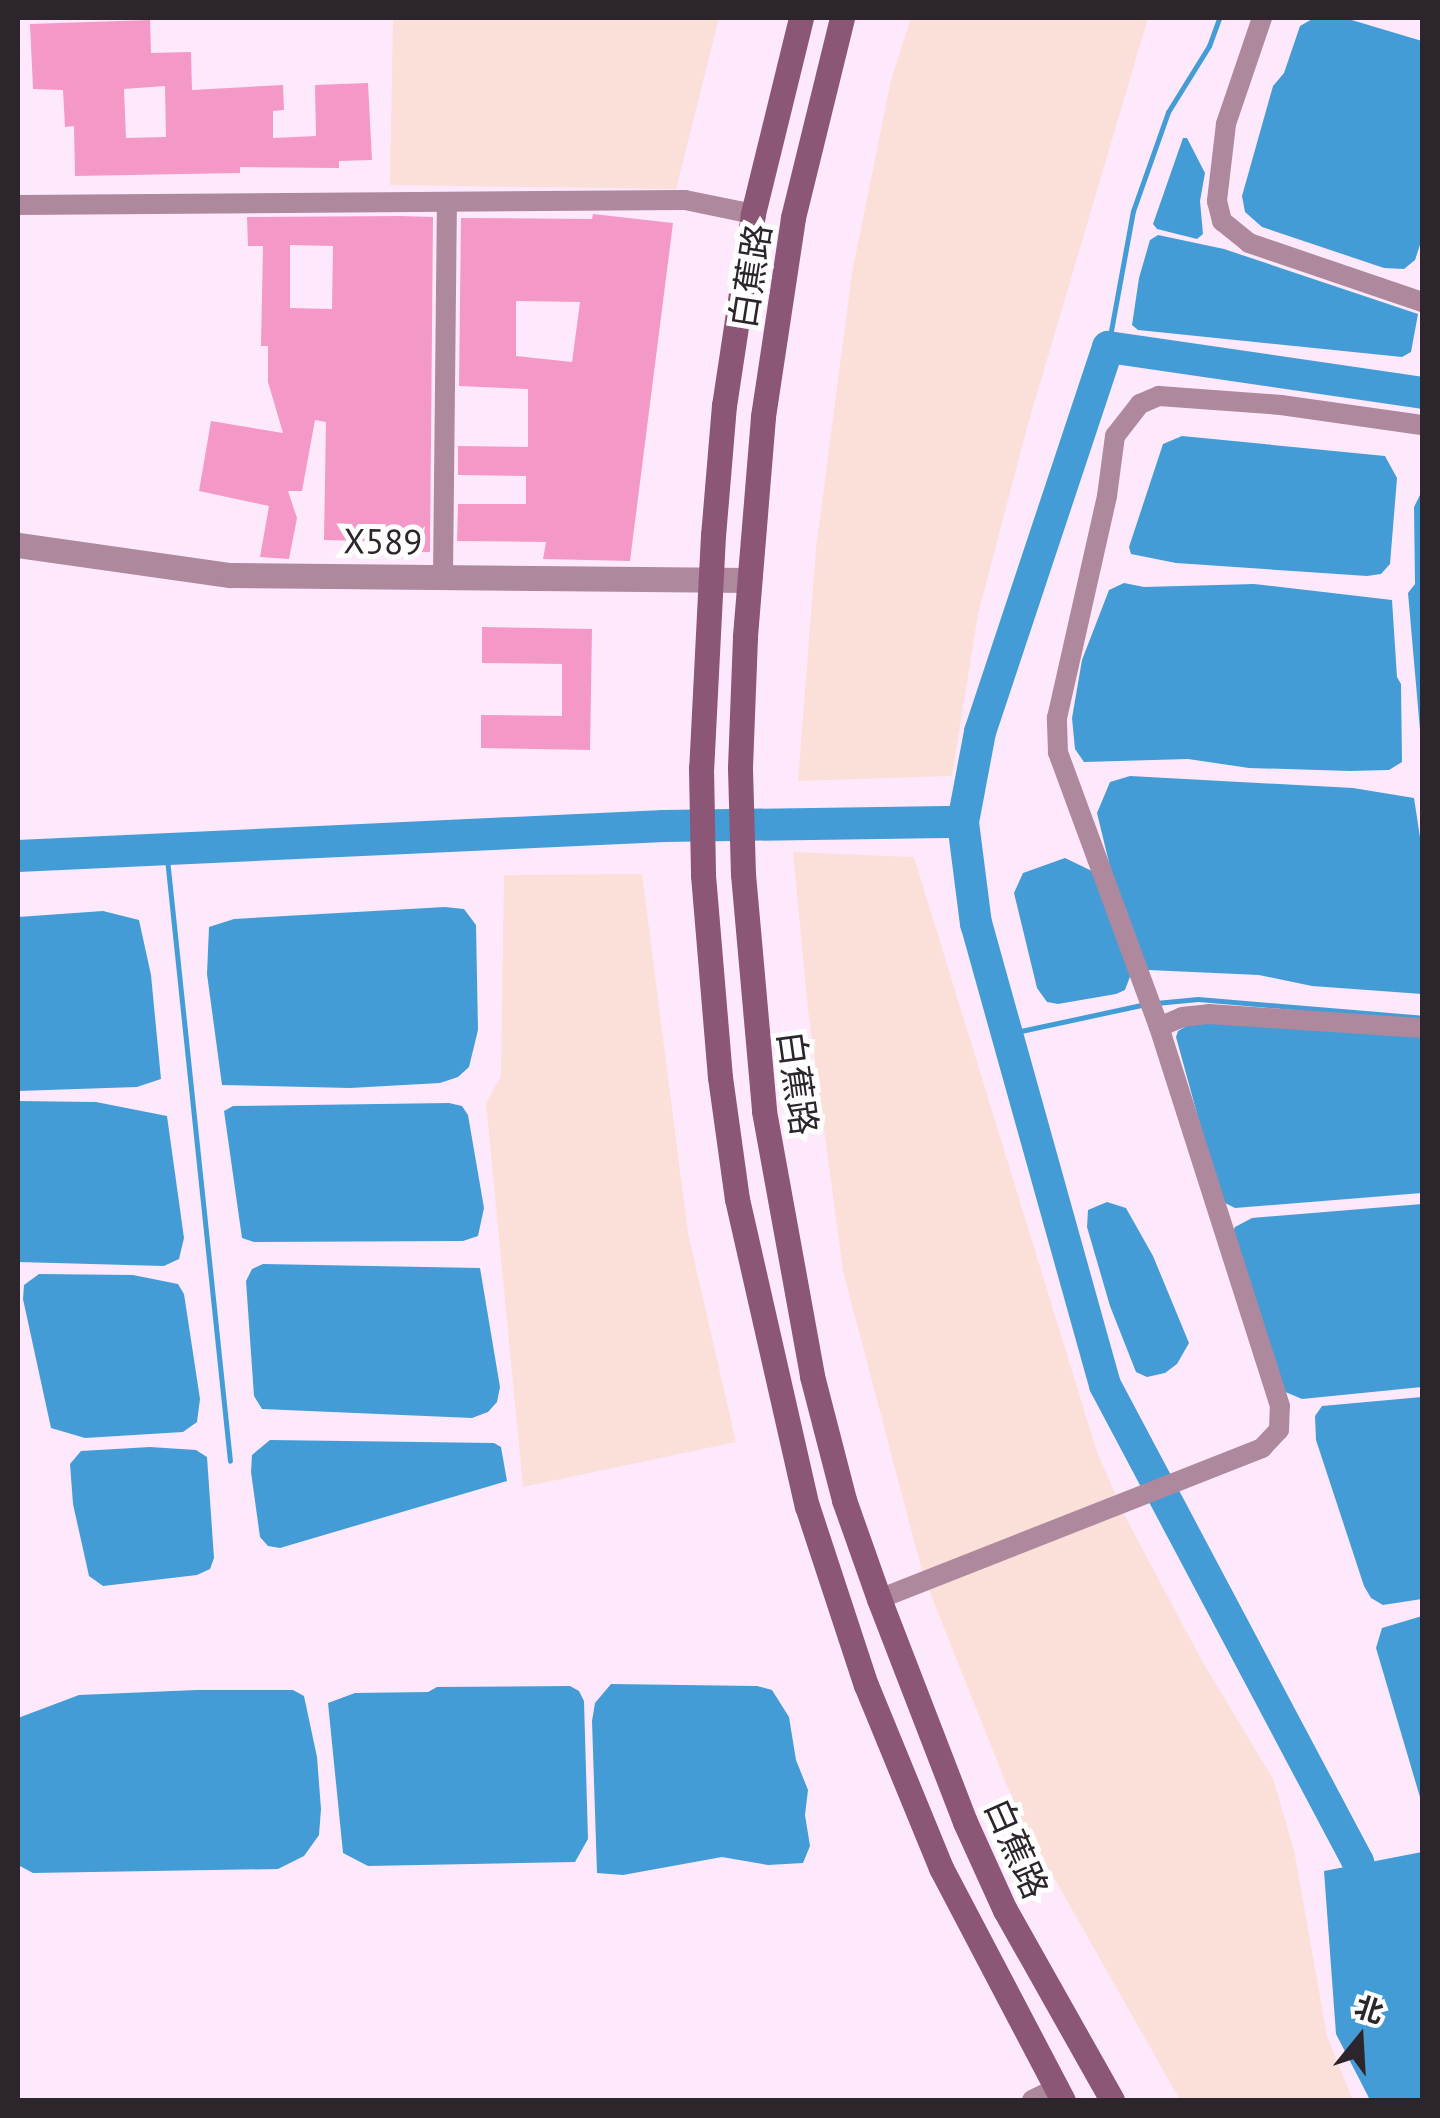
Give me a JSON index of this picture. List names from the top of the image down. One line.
{"streets":{"main road":["白蕉路"],"street":["X589"]},"crossings":[["白蕉路","X589"]],"north":"top"}
